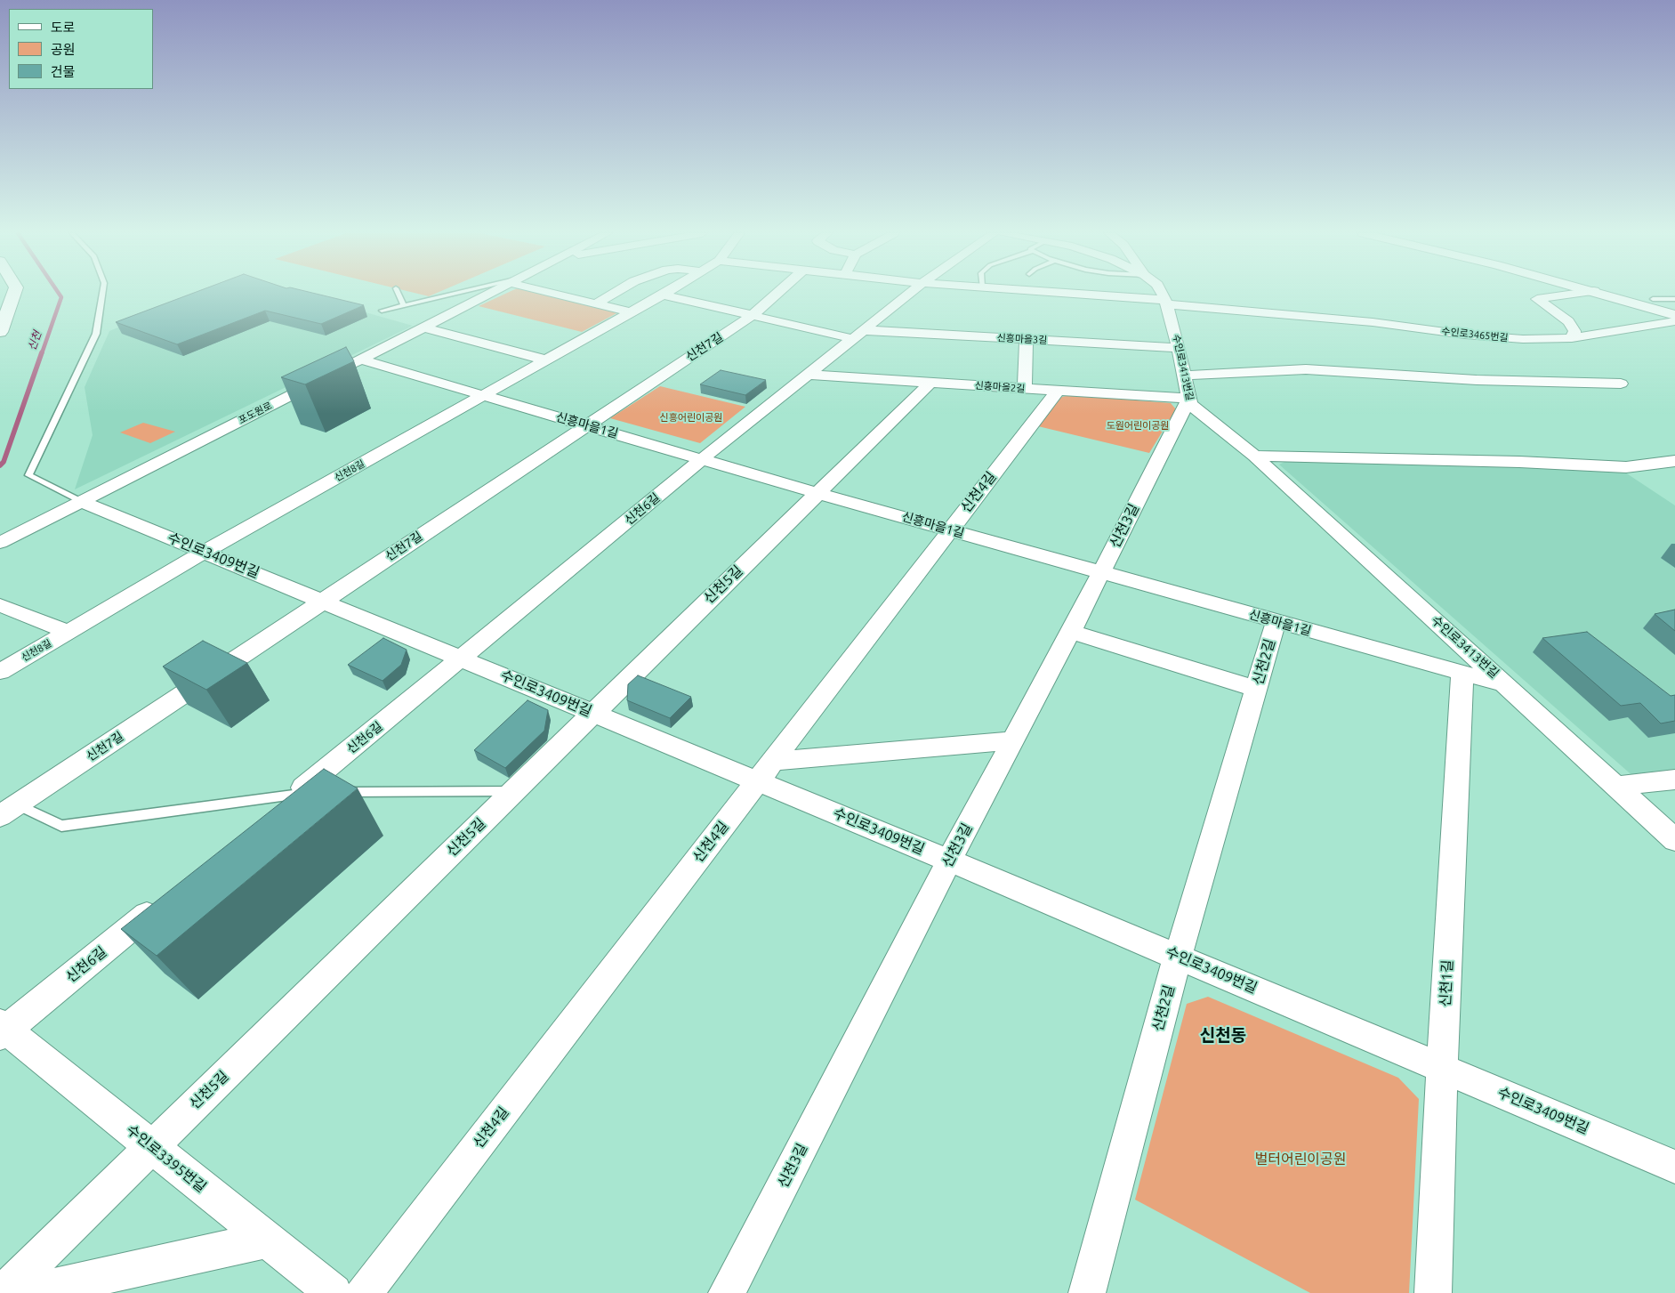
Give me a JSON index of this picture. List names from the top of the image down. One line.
{"streets":{"street":["수인로3465번길","신흥마을3길","신천7길","수인로3413번길","신흥마을2길","포도원로","신흥마을1길","신천8길","신천4길","신천6길","신천3길","수인로3409번길","신천5길","신천2길","신천1길","수인로3395번길"]},"crossings":[["수인로3465번길","수인로3413번길"],["신흥마을3길","신천7길"],["신흥마을3길","수인로3413번길"],["신흥마을3길","신천8길"],["신흥마을3길","신천6길"],["신천7길","신흥마을1길"],["신천7길","수인로3409번길"],["수인로3413번길","신흥마을2길"],["수인로3413번길","신흥마을1길"],["수인로3413번길","신천3길"],["신흥마을2길","신천4길"],["신흥마을2길","신천6길"],["신흥마을2길","신천3길"],["신흥마을2길","신천5길"],["포도원로","신흥마을1길"],["포도원로","수인로3409번길"],["신흥마을1길","신천8길"],["신흥마을1길","신천4길"],["신흥마을1길","신천6길"],["신흥마을1길","신천3길"],["신흥마을1길","신천5길"],["신흥마을1길","신천2길"],["신흥마을1길","신천1길"],["신천8길","수인로3409번길"],["신천4길","수인로3409번길"],["신천6길","수인로3409번길"],["신천6길","수인로3395번길"],["신천3길","수인로3409번길"],["수인로3409번길","신천5길"],["수인로3409번길","신천2길"],["수인로3409번길","신천1길"],["신천5길","수인로3395번길"]],"districts":["신천동"],"water":["신천"],"parks":["신흥어린이공원","도원어린이공원","벌터어린이공원"],"legend":["도로","공원","건물"]}
